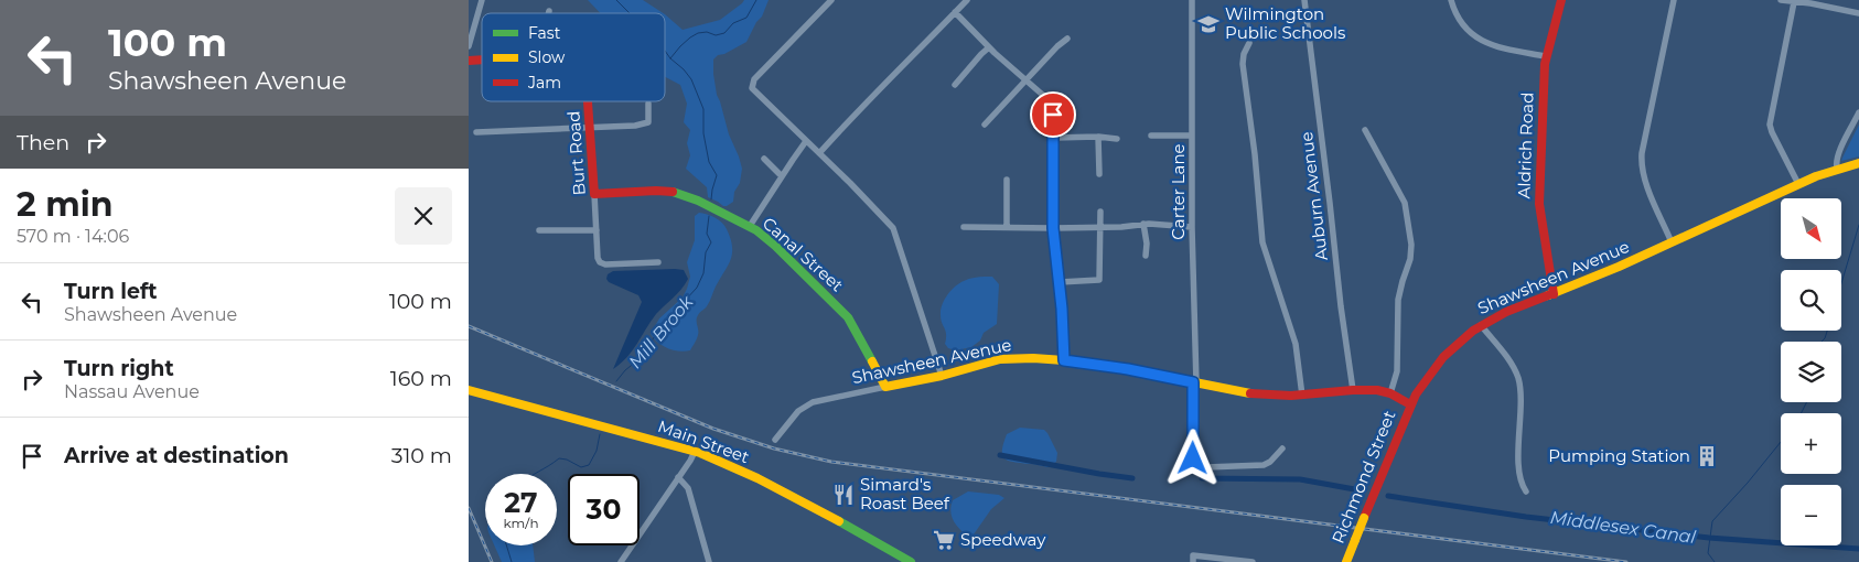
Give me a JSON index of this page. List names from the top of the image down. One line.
{"streets":{"street":["Aldrich Road","Burt Road","Carter Lane","Auburn Avenue","Canal Street","Shawsheen Avenue","Main Street","Richmond Street"]},"crossings":[["Aldrich Road","Shawsheen Avenue"],["Burt Road","Canal Street"],["Carter Lane","Shawsheen Avenue"],["Auburn Avenue","Shawsheen Avenue"],["Canal Street","Shawsheen Avenue"],["Shawsheen Avenue","Richmond Street"]],"water":["Mill Brook","Middlesex Canal"],"places":{"school or university":["Wilmington Public Schools"],"building":["Pumping Station"],"restaurant":["Simard's Roast Beef"],"supermarket":["Speedway"]},"legend":["Fast","Slow","Jam"],"north":"bottom right","page":{"turn":["100 m","Shawsheen Avenue"],"then":"Then","heading":["2 min","570 m · 14:06"],"map_buttons":["+","−"],"list":[{"name":"Turn left","note":"Shawsheen Avenue","value":"100 m"},{"name":"Turn right","note":"Nassau Avenue","value":"160 m"},{"name":"Arrive at destination","value":"310 m"}],"speed":"27 km/h","limit":"30"}}
